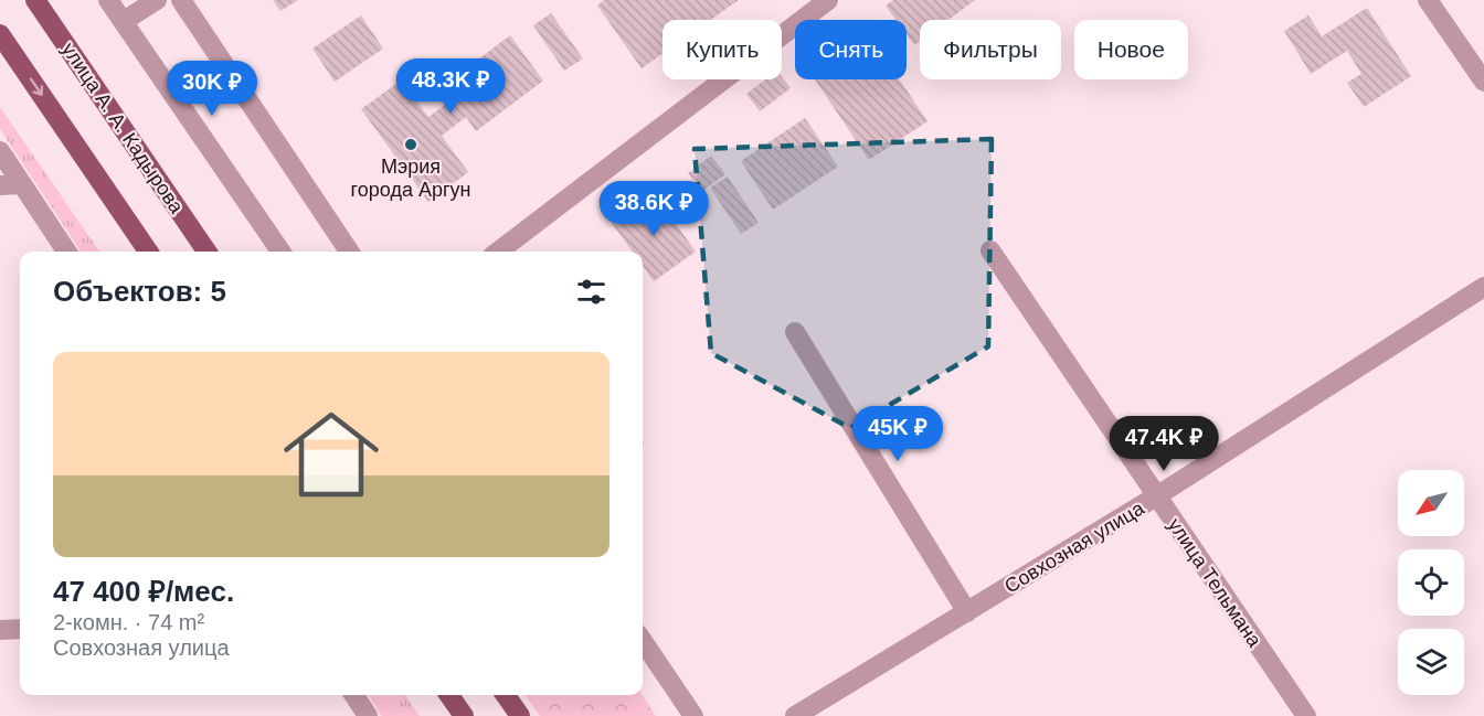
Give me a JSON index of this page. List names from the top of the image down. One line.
{"streets":{"main road":["улица А. А. Кадырова"],"street":["Совхозная улица","улица Тельмана"]},"crossings":[["Совхозная улица","улица Тельмана"]],"places":["Мэрия города Аргун"],"north":"bottom left","page":{"chip":["Купить","Снять","Фильтры","Новое"],"price":["48.3K ₽","30K ₽","38.6K ₽","45K ₽","47.4K ₽"],"heading":"Объектов: 5","list":[{"name":"47 400 ₽/мес.","note":"2-комн. · 74 m² · Совхозная улица"}]}}
